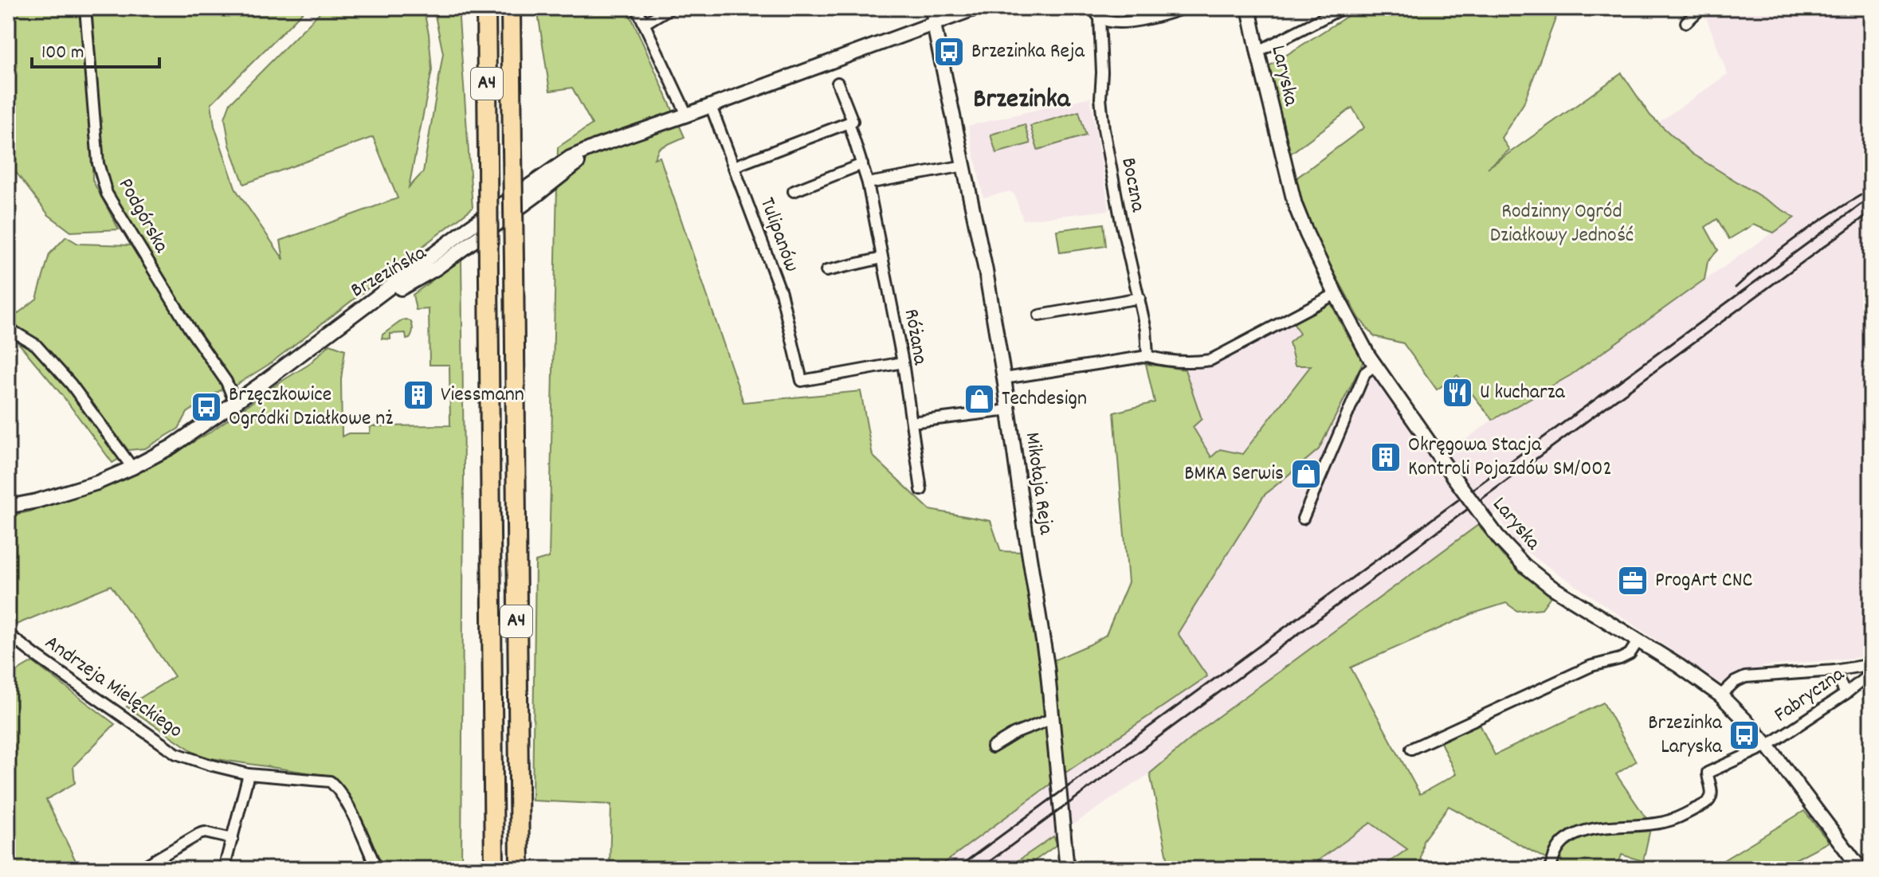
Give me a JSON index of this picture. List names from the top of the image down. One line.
{"streets":{"highway":["A4"],"street":["Laryska","Boczna","Podgórska","Tulipanów","Brzezińska","Różana","Mikołaja Reja","Andrzeja Mielęckiego","Fabryczna"]},"crossings":[["Laryska","Fabryczna"],["Podgórska","Brzezińska"],["Tulipanów","Brzezińska"],["Tulipanów","Różana"],["Brzezińska","Mikołaja Reja"]],"districts":["Brzezinka"],"parks":["Rodzinny Ogród Działkowy Jedność"],"places":{"bus stop":["Brzezinka Reja","Brzęczkowice Ogródki Działkowe nż","Brzezinka Laryska"],"restaurant":["U kucharza"],"building":["Viessmann","Okręgowa Stacja Kontroli Pojazdów SM/002"],"shop":["Techdesign","BMKA Serwis"],"office":["ProgArt CNC"]},"scale_bar":"100 m"}
